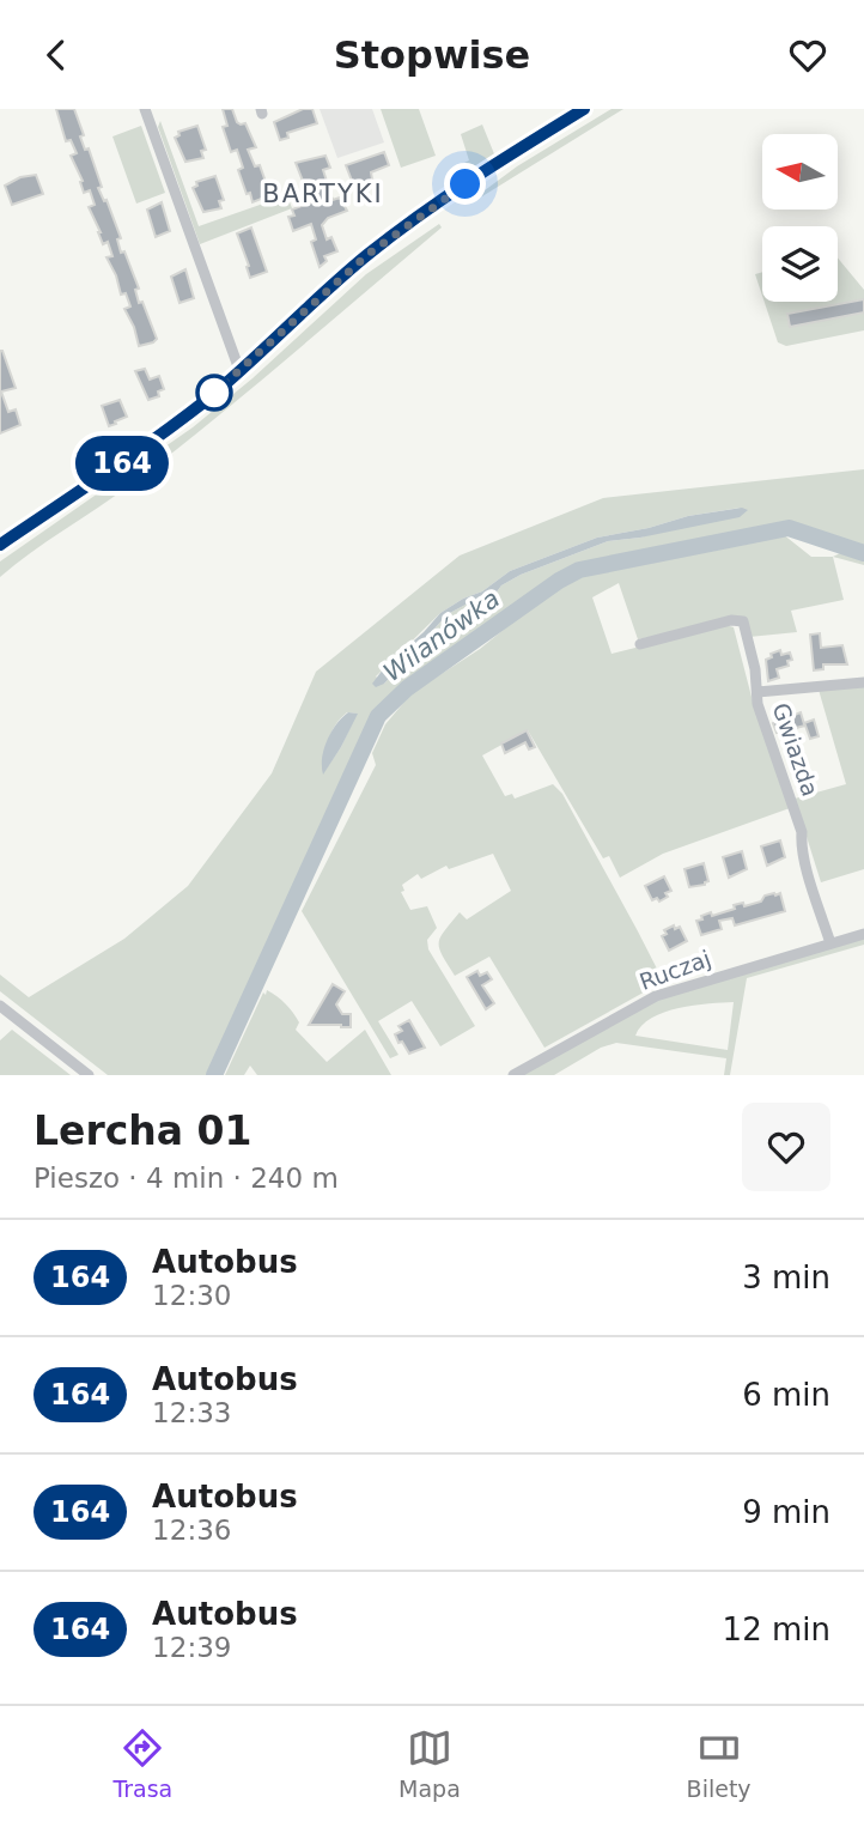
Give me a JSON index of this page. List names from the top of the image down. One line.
{"streets":{"street":["Gwiazda","Ruczaj"]},"crossings":[["Gwiazda","Ruczaj"]],"districts":["BARTYKI"],"water":["Wilanówka"],"lines":["bus line 164"],"north":"left","page":{"header":"Stopwise","on_map":"164","heading":["Lercha 01","Pieszo · 4 min · 240 m"],"list":[{"mark":"164","name":"Autobus","note":"12:30","value":"3 min"},{"mark":"164","name":"Autobus","note":"12:33","value":"6 min"},{"mark":"164","name":"Autobus","note":"12:36","value":"9 min"},{"mark":"164","name":"Autobus","note":"12:39","value":"12 min"}],"tabs":["Trasa","Mapa","Bilety"]}}
